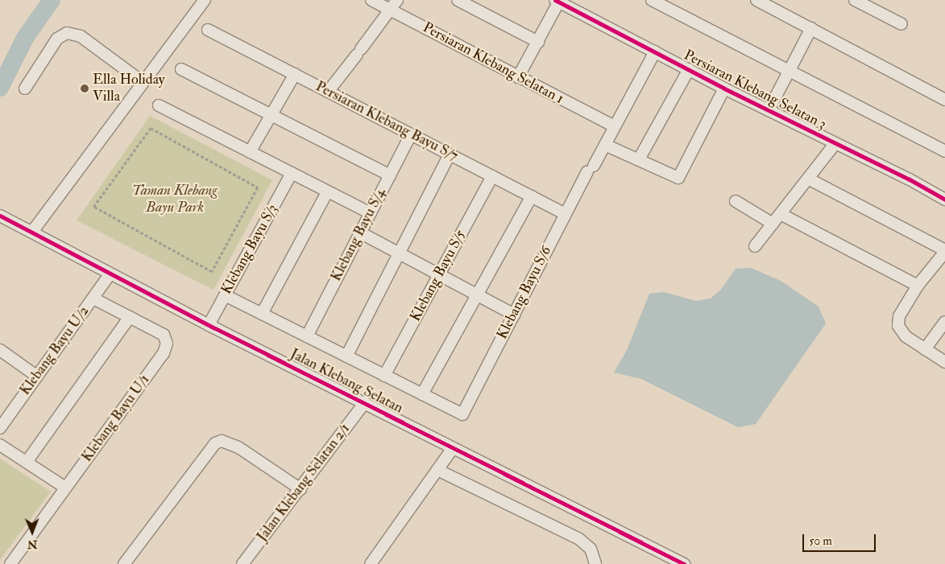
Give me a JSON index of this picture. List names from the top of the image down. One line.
{"streets":{"street":["Persiaran Klebang Selatan 1","Persiaran Klebang Selatan 3","Persiaran Klebang Bayu S/7","Klebang Bayu S/4","Klebang Bayu S/3","Klebang Bayu S/5","Klebang Bayu S/6","Klebang Bayu U/2","Jalan Klebang Selatan","Klebang Bayu U/1","Jalan Klebang Selatan 2/1"]},"crossings":[["Persiaran Klebang Selatan 1","Klebang Bayu S/6"],["Persiaran Klebang Selatan 3","Klebang Bayu S/6"],["Persiaran Klebang Bayu S/7","Klebang Bayu S/4"],["Persiaran Klebang Bayu S/7","Klebang Bayu S/5"],["Persiaran Klebang Bayu S/7","Klebang Bayu S/6"],["Klebang Bayu S/3","Jalan Klebang Selatan"],["Klebang Bayu U/2","Jalan Klebang Selatan"],["Klebang Bayu U/2","Klebang Bayu U/1"],["Jalan Klebang Selatan","Jalan Klebang Selatan 2/1"]],"parks":["Taman Klebang Bayu Park"],"places":["Ella Holiday Villa"],"scale_bar":"50 m","north":"bottom"}
